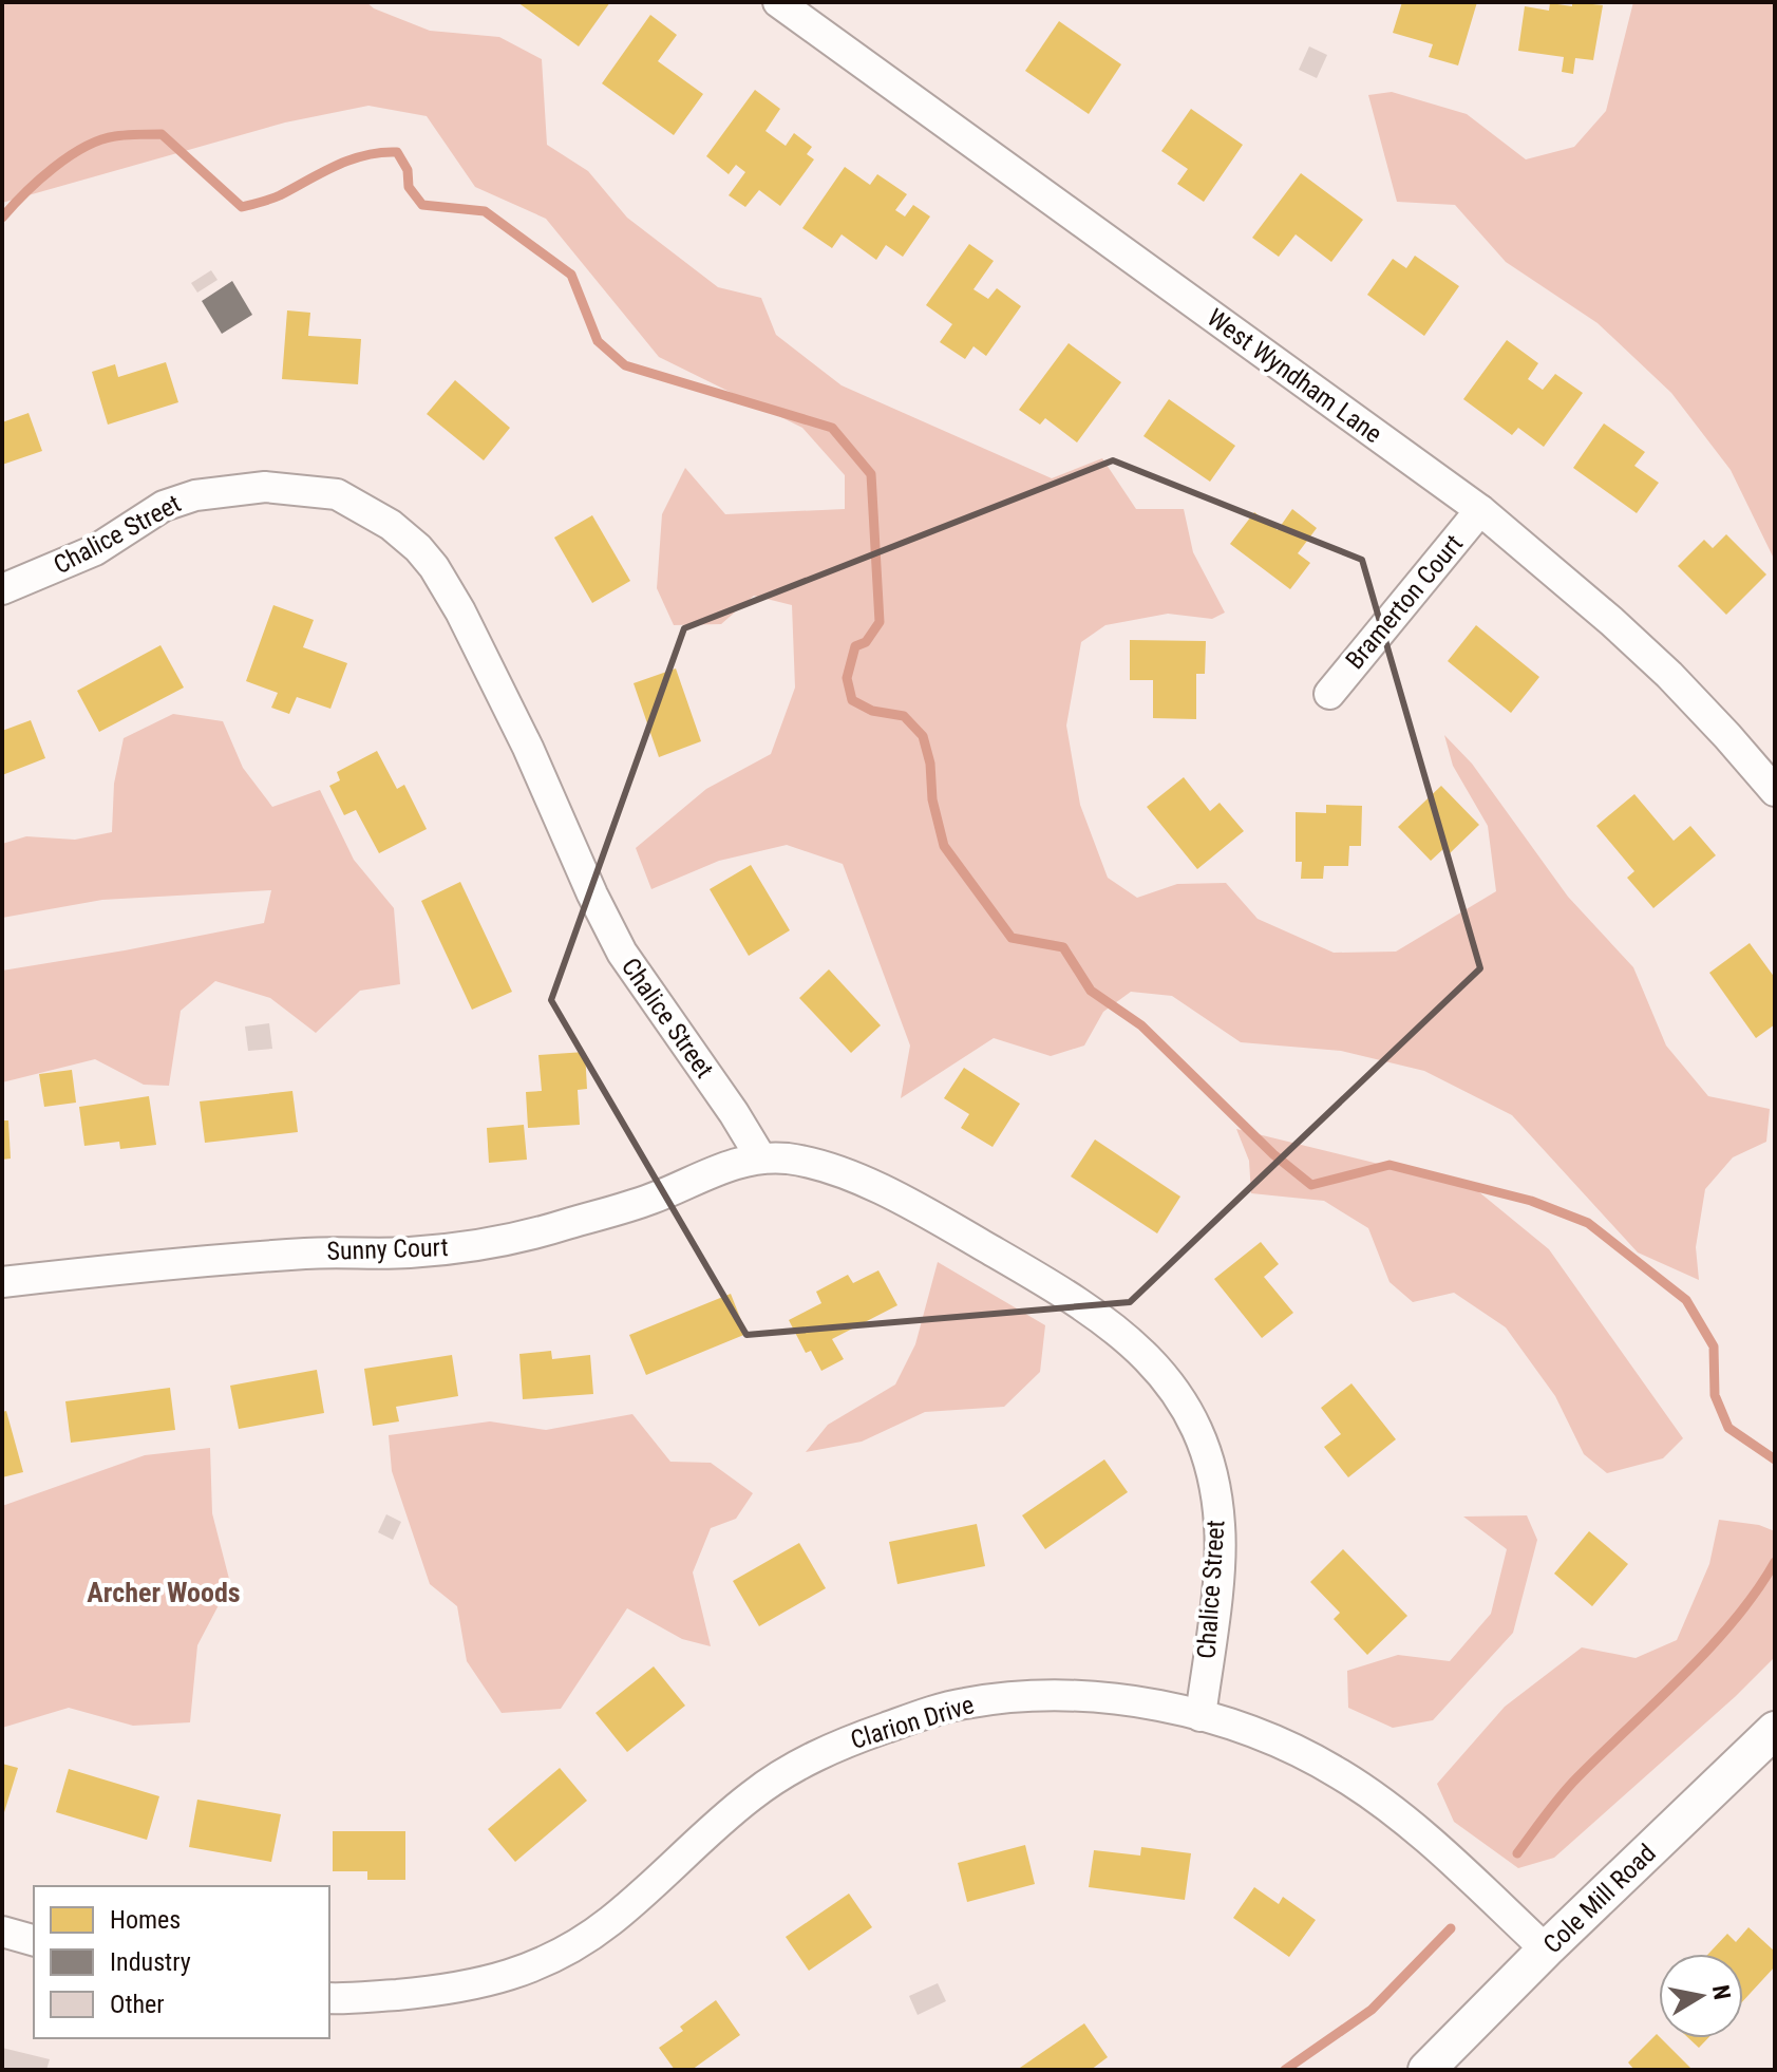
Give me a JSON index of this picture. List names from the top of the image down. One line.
{"streets":{"street":["West Wyndham Lane","Chalice Street","Bramerton Court","Sunny Court","Clarion Drive","Cole Mill Road"]},"crossings":[["West Wyndham Lane","Bramerton Court"],["Chalice Street","Sunny Court"],["Chalice Street","Clarion Drive"],["Clarion Drive","Cole Mill Road"]],"districts":["Archer Woods"],"legend":["Homes","Industry","Other"],"north":"right"}
